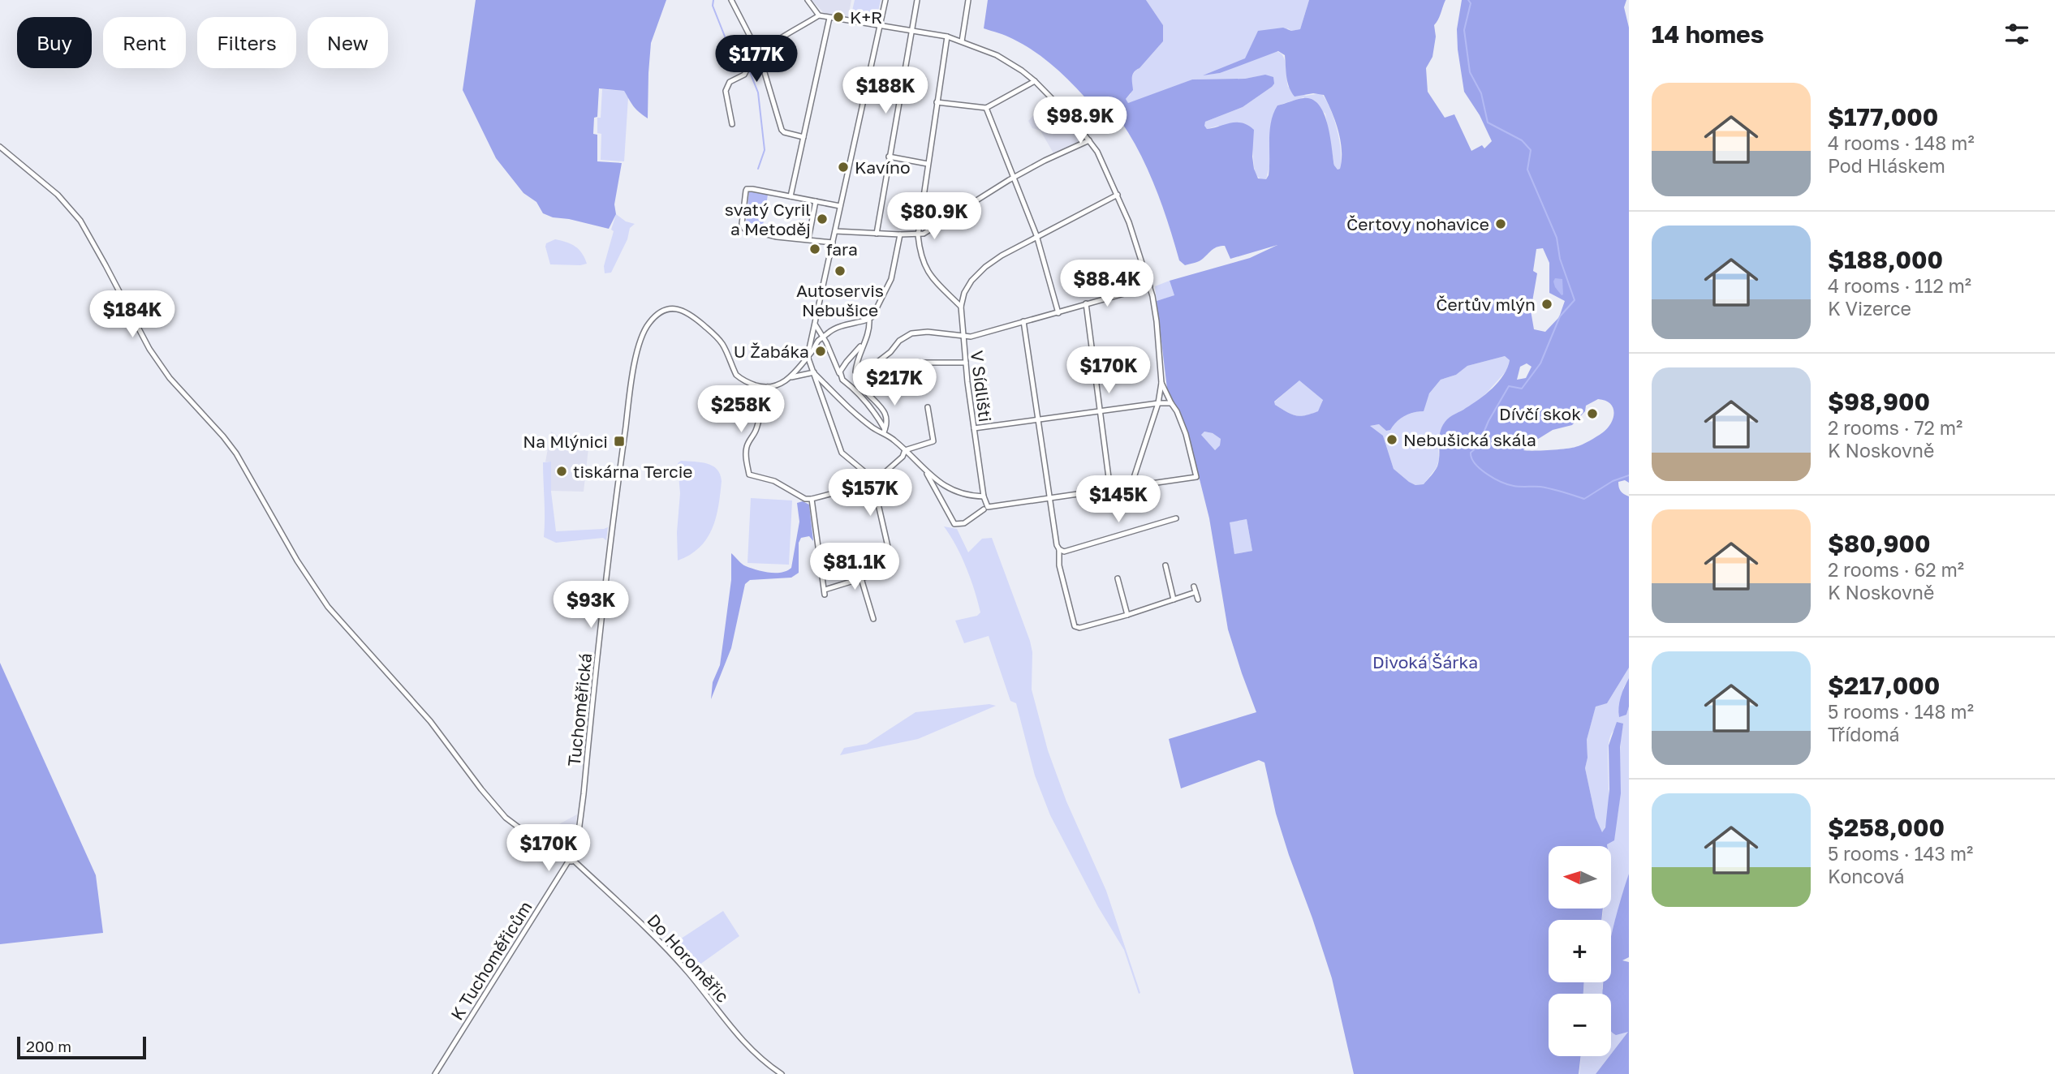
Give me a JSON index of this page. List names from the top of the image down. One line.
{"streets":{"street":["V Sídlišti","Tuchoměřická","Do Horoměřic","K Tuchoměřicům"]},"crossings":[["Tuchoměřická","Do Horoměřic"],["Tuchoměřická","K Tuchoměřicům"],["Do Horoměřic","K Tuchoměřicům"]],"parks":["Divoká Šárka"],"places":{"other":["K+R","Kavíno","svatý Cyril a Metoděj","Čertovy nohavice","fara","Autoservis Nebušice","Čertův mlýn","U Žabáka","Dívčí skok","Nebušická skála","tiskárna Tercie"],"transit":["Na Mlýnici"]},"scale_bar":"200 m","north":"left","page":{"heading":"14 homes","chip":["Buy","Rent","Filters","New"],"price":["$177K","$188K","$98.9K","$80.9K","$88.4K","$184K","$170K","$217K","$258K","$157K","$145K","$81.1K","$93K","$170K"],"list":[{"name":"$177,000","note":"4 rooms · 148 m² · Pod Hláskem"},{"name":"$188,000","note":"4 rooms · 112 m² · K Vizerce"},{"name":"$98,900","note":"2 rooms · 72 m² · K Noskovně"},{"name":"$80,900","note":"2 rooms · 62 m² · K Noskovně"},{"name":"$217,000","note":"5 rooms · 148 m² · Třídomá"},{"name":"$258,000","note":"5 rooms · 143 m² · Koncová"}],"map_buttons":["+","−"],"scale":"200 m"}}
